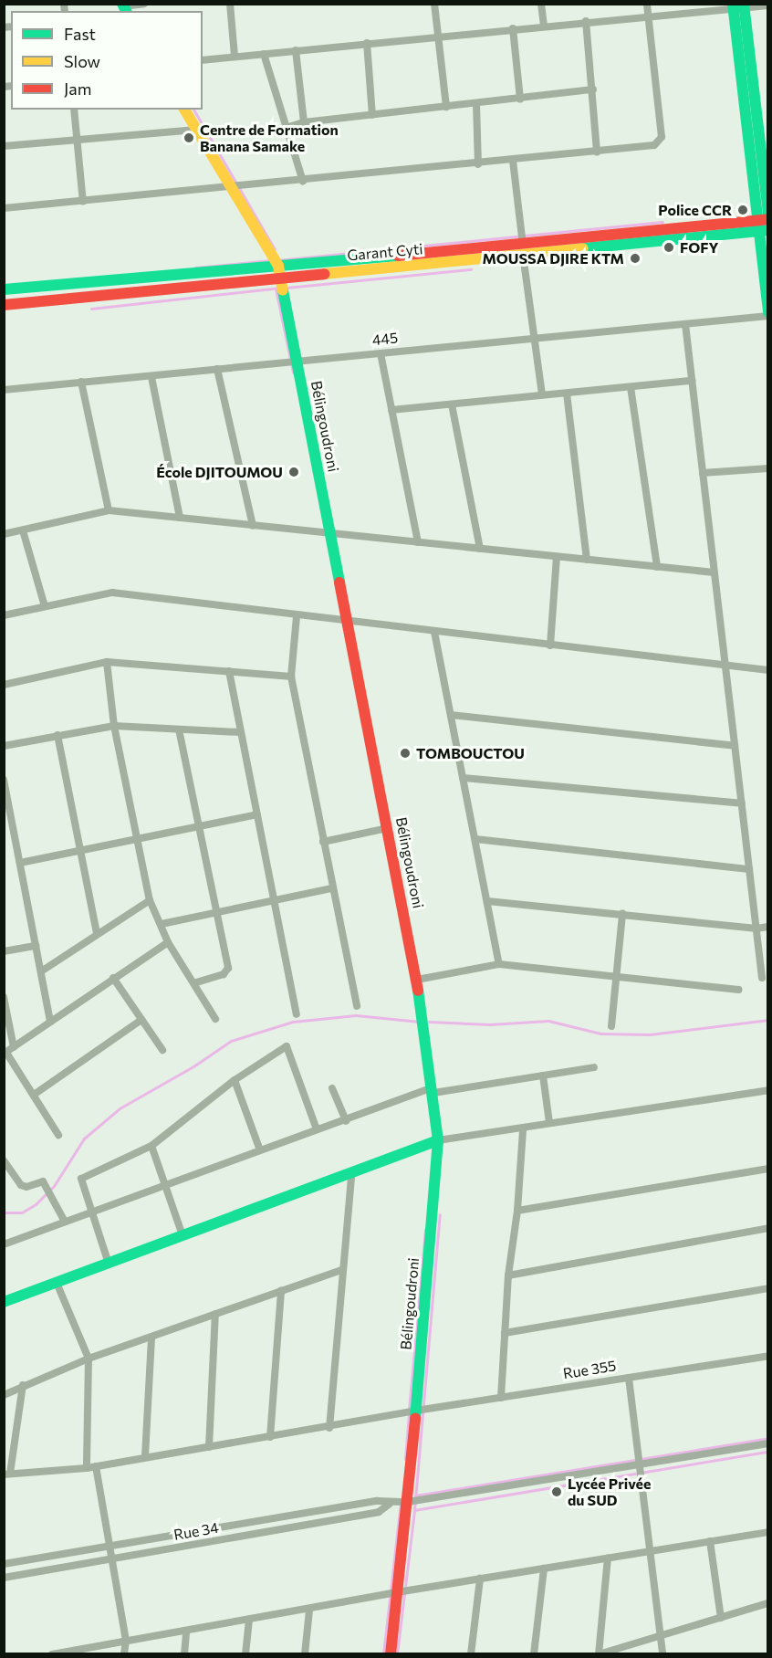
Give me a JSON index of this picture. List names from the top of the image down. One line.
{"streets":{"street":["Garant Cyti","445","Bélingoudroni","Rue 355","Rue 34"]},"crossings":[["Garant Cyti","Bélingoudroni"],["445","Bélingoudroni"],["Bélingoudroni","Rue 355"],["Bélingoudroni","Rue 34"]],"places":["Centre de Formation Banana Samake","Police CCR","FOFY","MOUSSA DJIRE KTM","École DJITOUMOU","TOMBOUCTOU","Lycée Privée du SUD"],"legend":["Fast","Slow","Jam"]}
